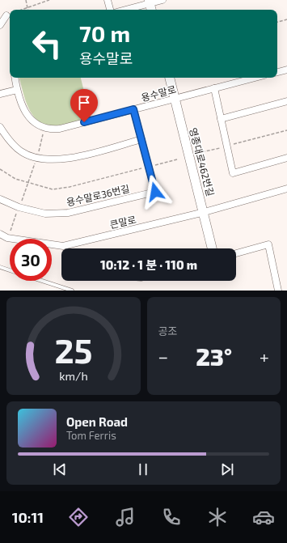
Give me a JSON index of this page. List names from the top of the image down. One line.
{"streets":{"street":["용수말로","영종대로462번길","용수말로36번길","큰말로"]},"crossings":[["용수말로","영종대로462번길"],["용수말로","용수말로36번길"],["영종대로462번길","큰말로"]],"page":{"turn":["70 m","용수말로"],"limit":"30","trip":"10:12 · 1 분 · 110 m","tile":"공조","heat":["−","23°","+"],"song":["Open Road","Tom Ferris"],"tabs":"10:11","gauge":["25","km/h"]}}
